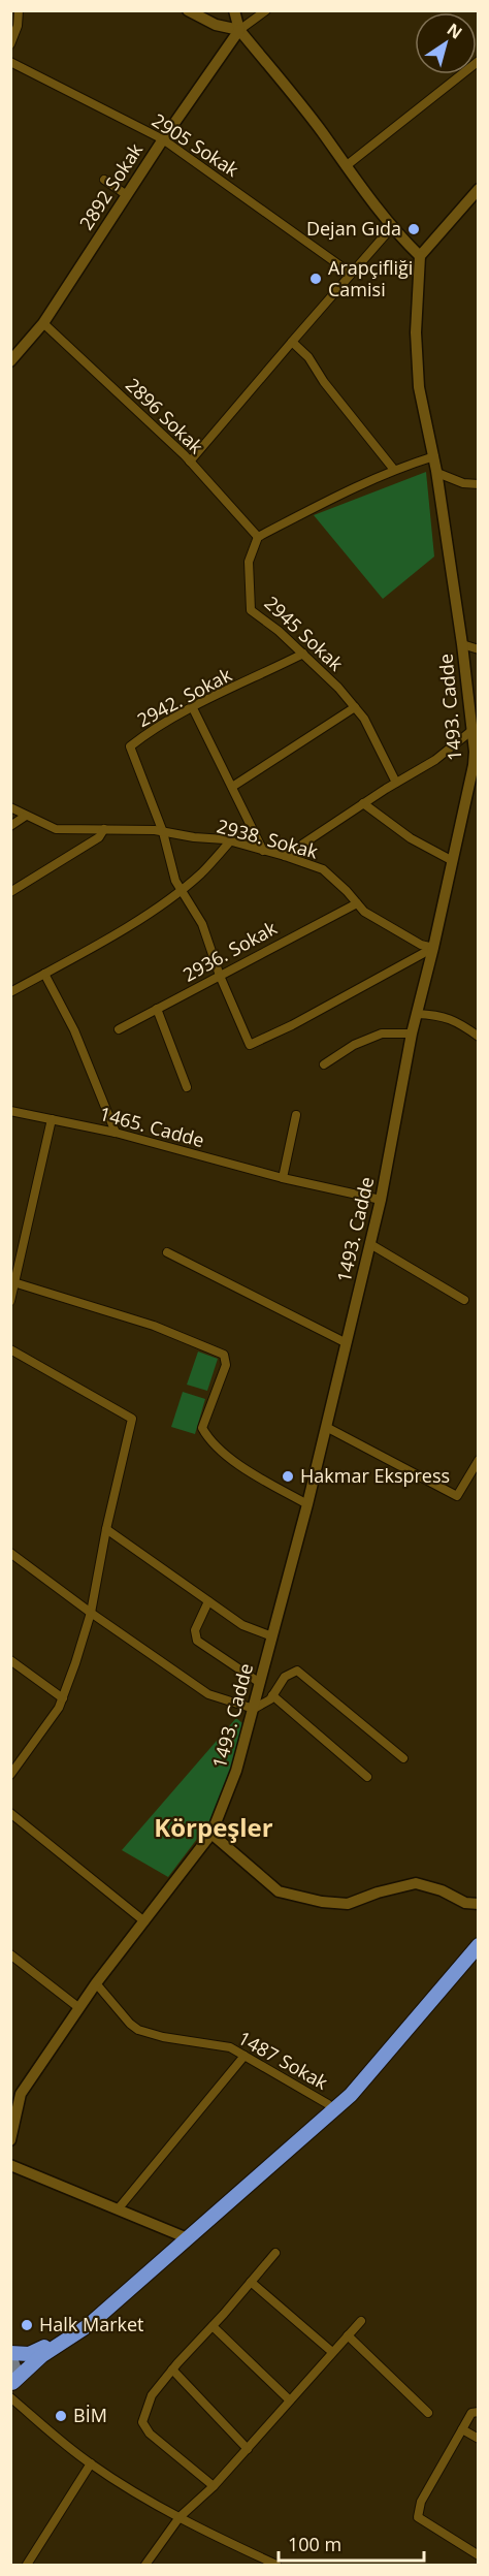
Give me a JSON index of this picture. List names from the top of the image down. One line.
{"streets":{"street":["2905 Sokak","2892 Sokak","2896 Sokak","2945 Sokak","2942. Sokak","1493. Cadde","2938. Sokak","2936. Sokak","1465. Cadde","1487 Sokak"]},"crossings":[["2905 Sokak","2892 Sokak"],["2892 Sokak","2896 Sokak"],["2896 Sokak","2945 Sokak"],["2945 Sokak","2942. Sokak"],["2942. Sokak","2938. Sokak"],["1493. Cadde","2938. Sokak"],["1493. Cadde","1465. Cadde"],["1493. Cadde","1487 Sokak"],["2938. Sokak","2936. Sokak"]],"districts":["Körpeşler"],"places":["Dejan Gıda","Arapçifliği Camisi","Hakmar Ekspress","Halk Market","BİM"],"scale_bar":"100 m","north":"top right"}
